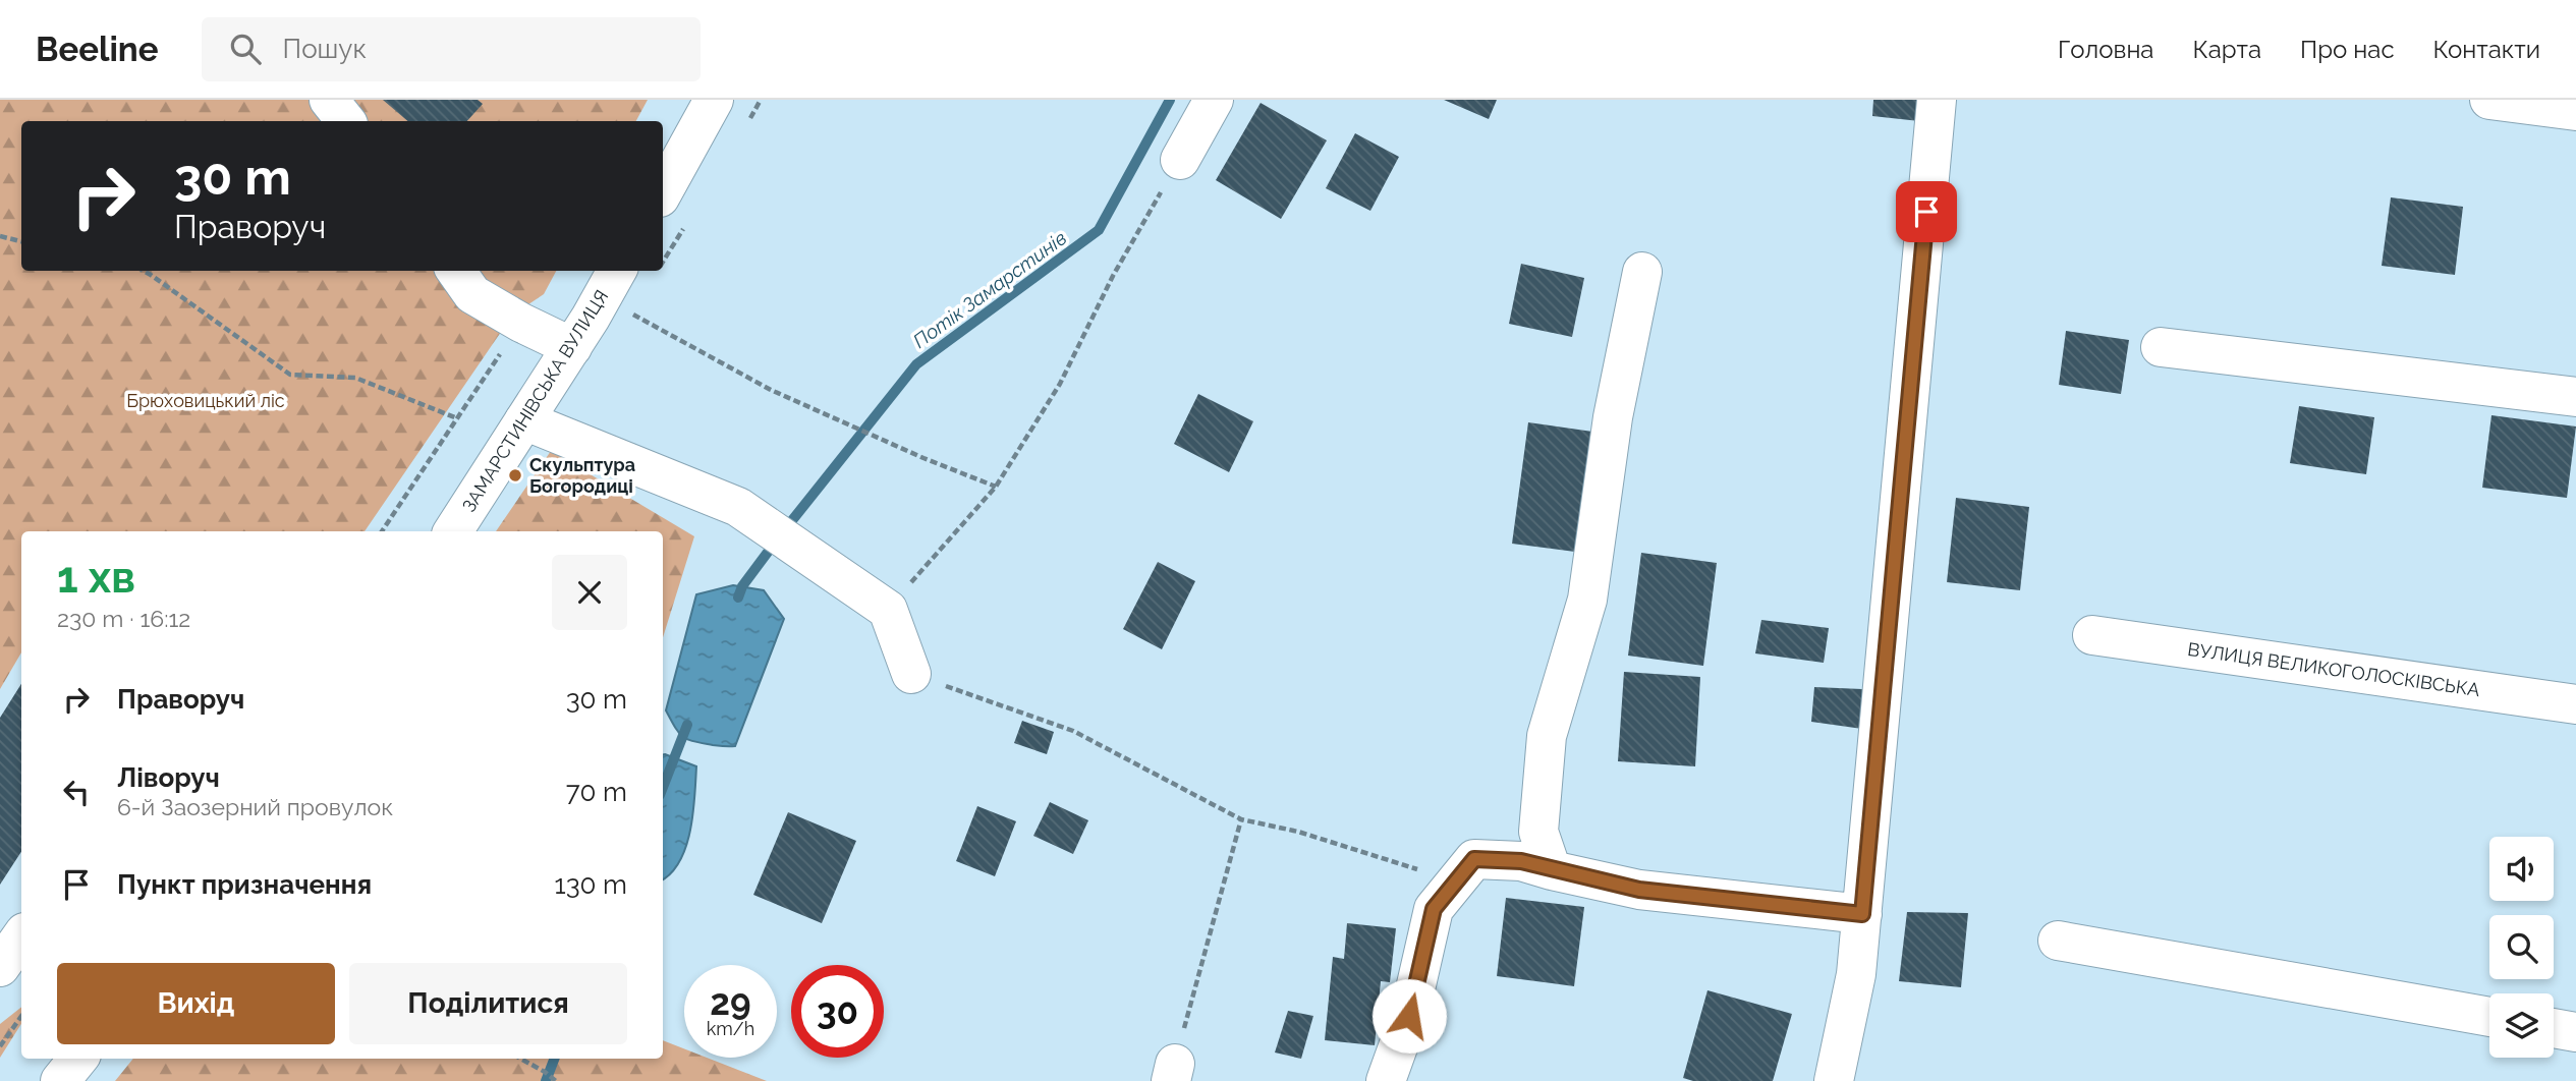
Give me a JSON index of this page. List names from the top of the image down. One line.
{"streets":{"street":["ЗАМАРСТИНІВСЬКА ВУЛИЦЯ","ВУЛИЦЯ ВЕЛИКОГОЛОСКІВСЬКА"]},"water":["Потік Замарстинів"],"parks":["Брюховицький ліс"],"places":["Скульптура Богородиці"],"page":{"header":"Beeline","search":"Пошук","nav":["Головна","Карта","Про нас","Контакти"],"turn":["30 m","Праворуч"],"heading":["1 хв","230 m · 16:12"],"list":[{"name":"Праворуч","value":"30 m"},{"name":"Ліворуч","note":"6-й Заозерний провулок","value":"70 m"},{"name":"Пункт призначення","value":"130 m"}],"buttons":["Вихід","Поділитися"],"speed":"29 km/h","limit":"30"}}
